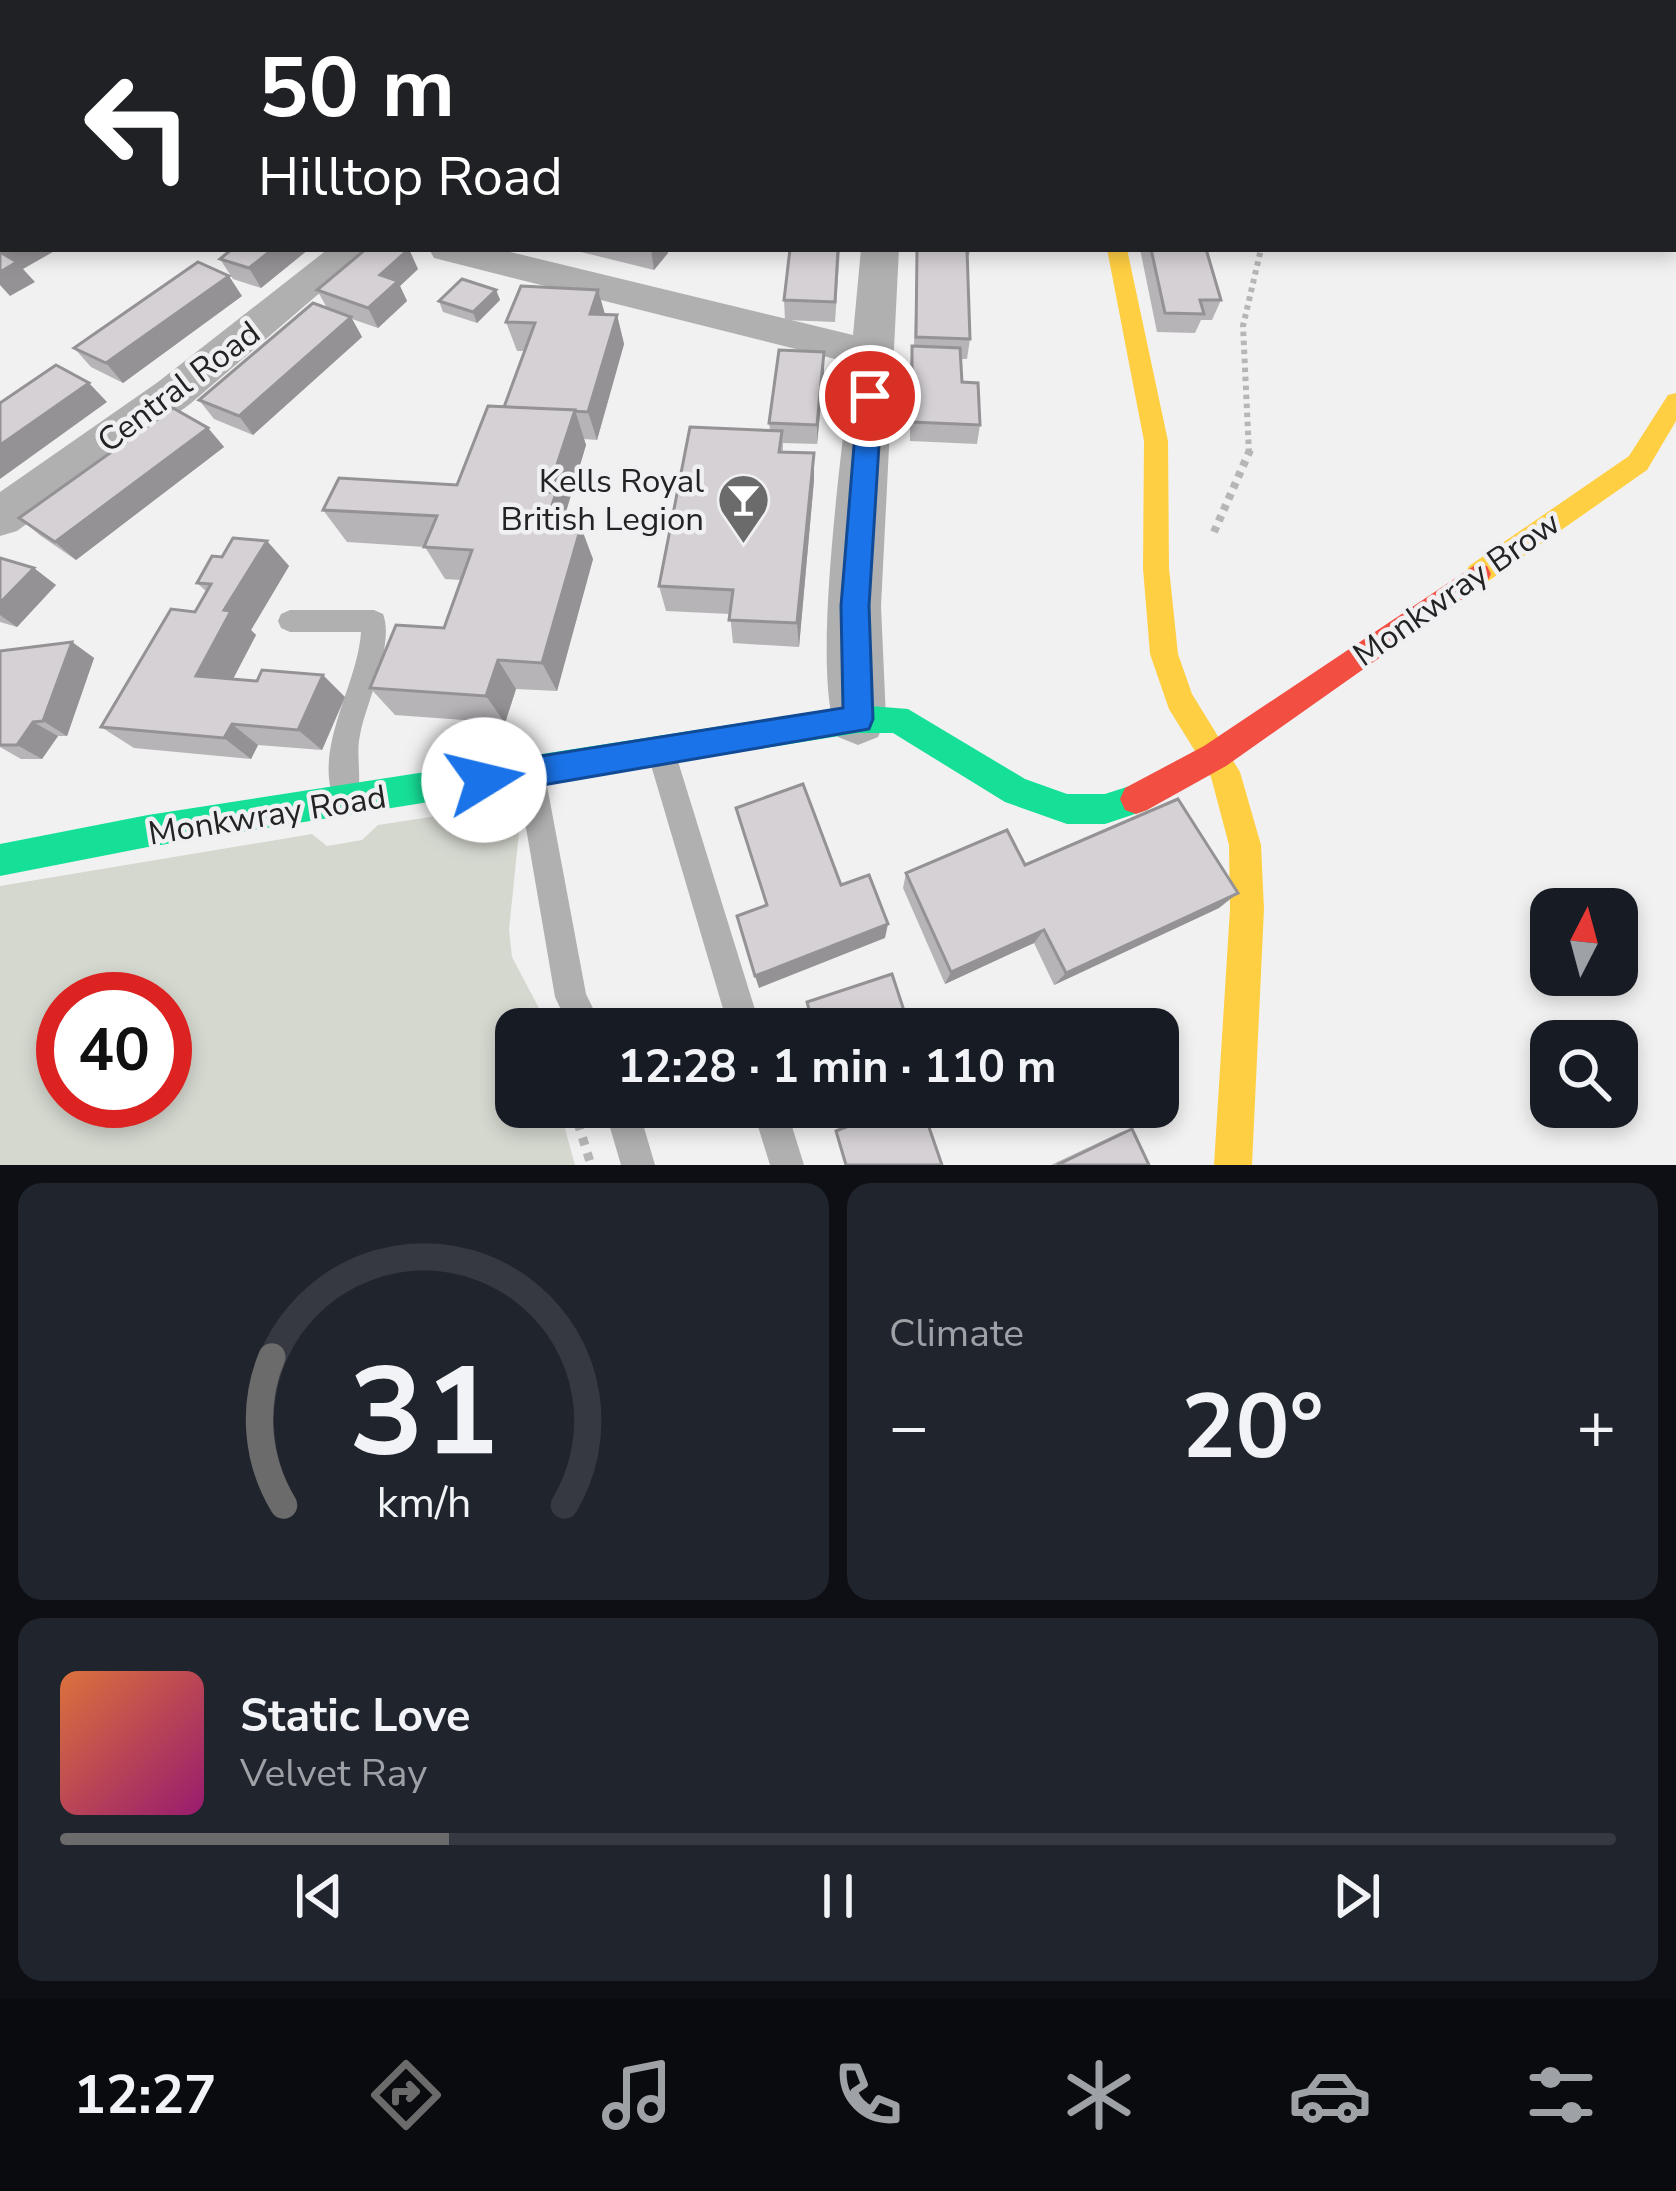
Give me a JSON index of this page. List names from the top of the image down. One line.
{"streets":{"street":["Central Road","Monkwray Brow","Monkwray Road"]},"crossings":[["Monkwray Brow","Monkwray Road"]],"places":{"bar":["Kells Royal British Legion"]},"north":"top","page":{"turn":["50 m","Hilltop Road"],"limit":"40","trip":"12:28 · 1 min · 110 m","tile":"Climate","heat":["−","20°","+"],"song":["Static Love","Velvet Ray"],"tabs":"12:27","gauge":["31","km/h"]}}
